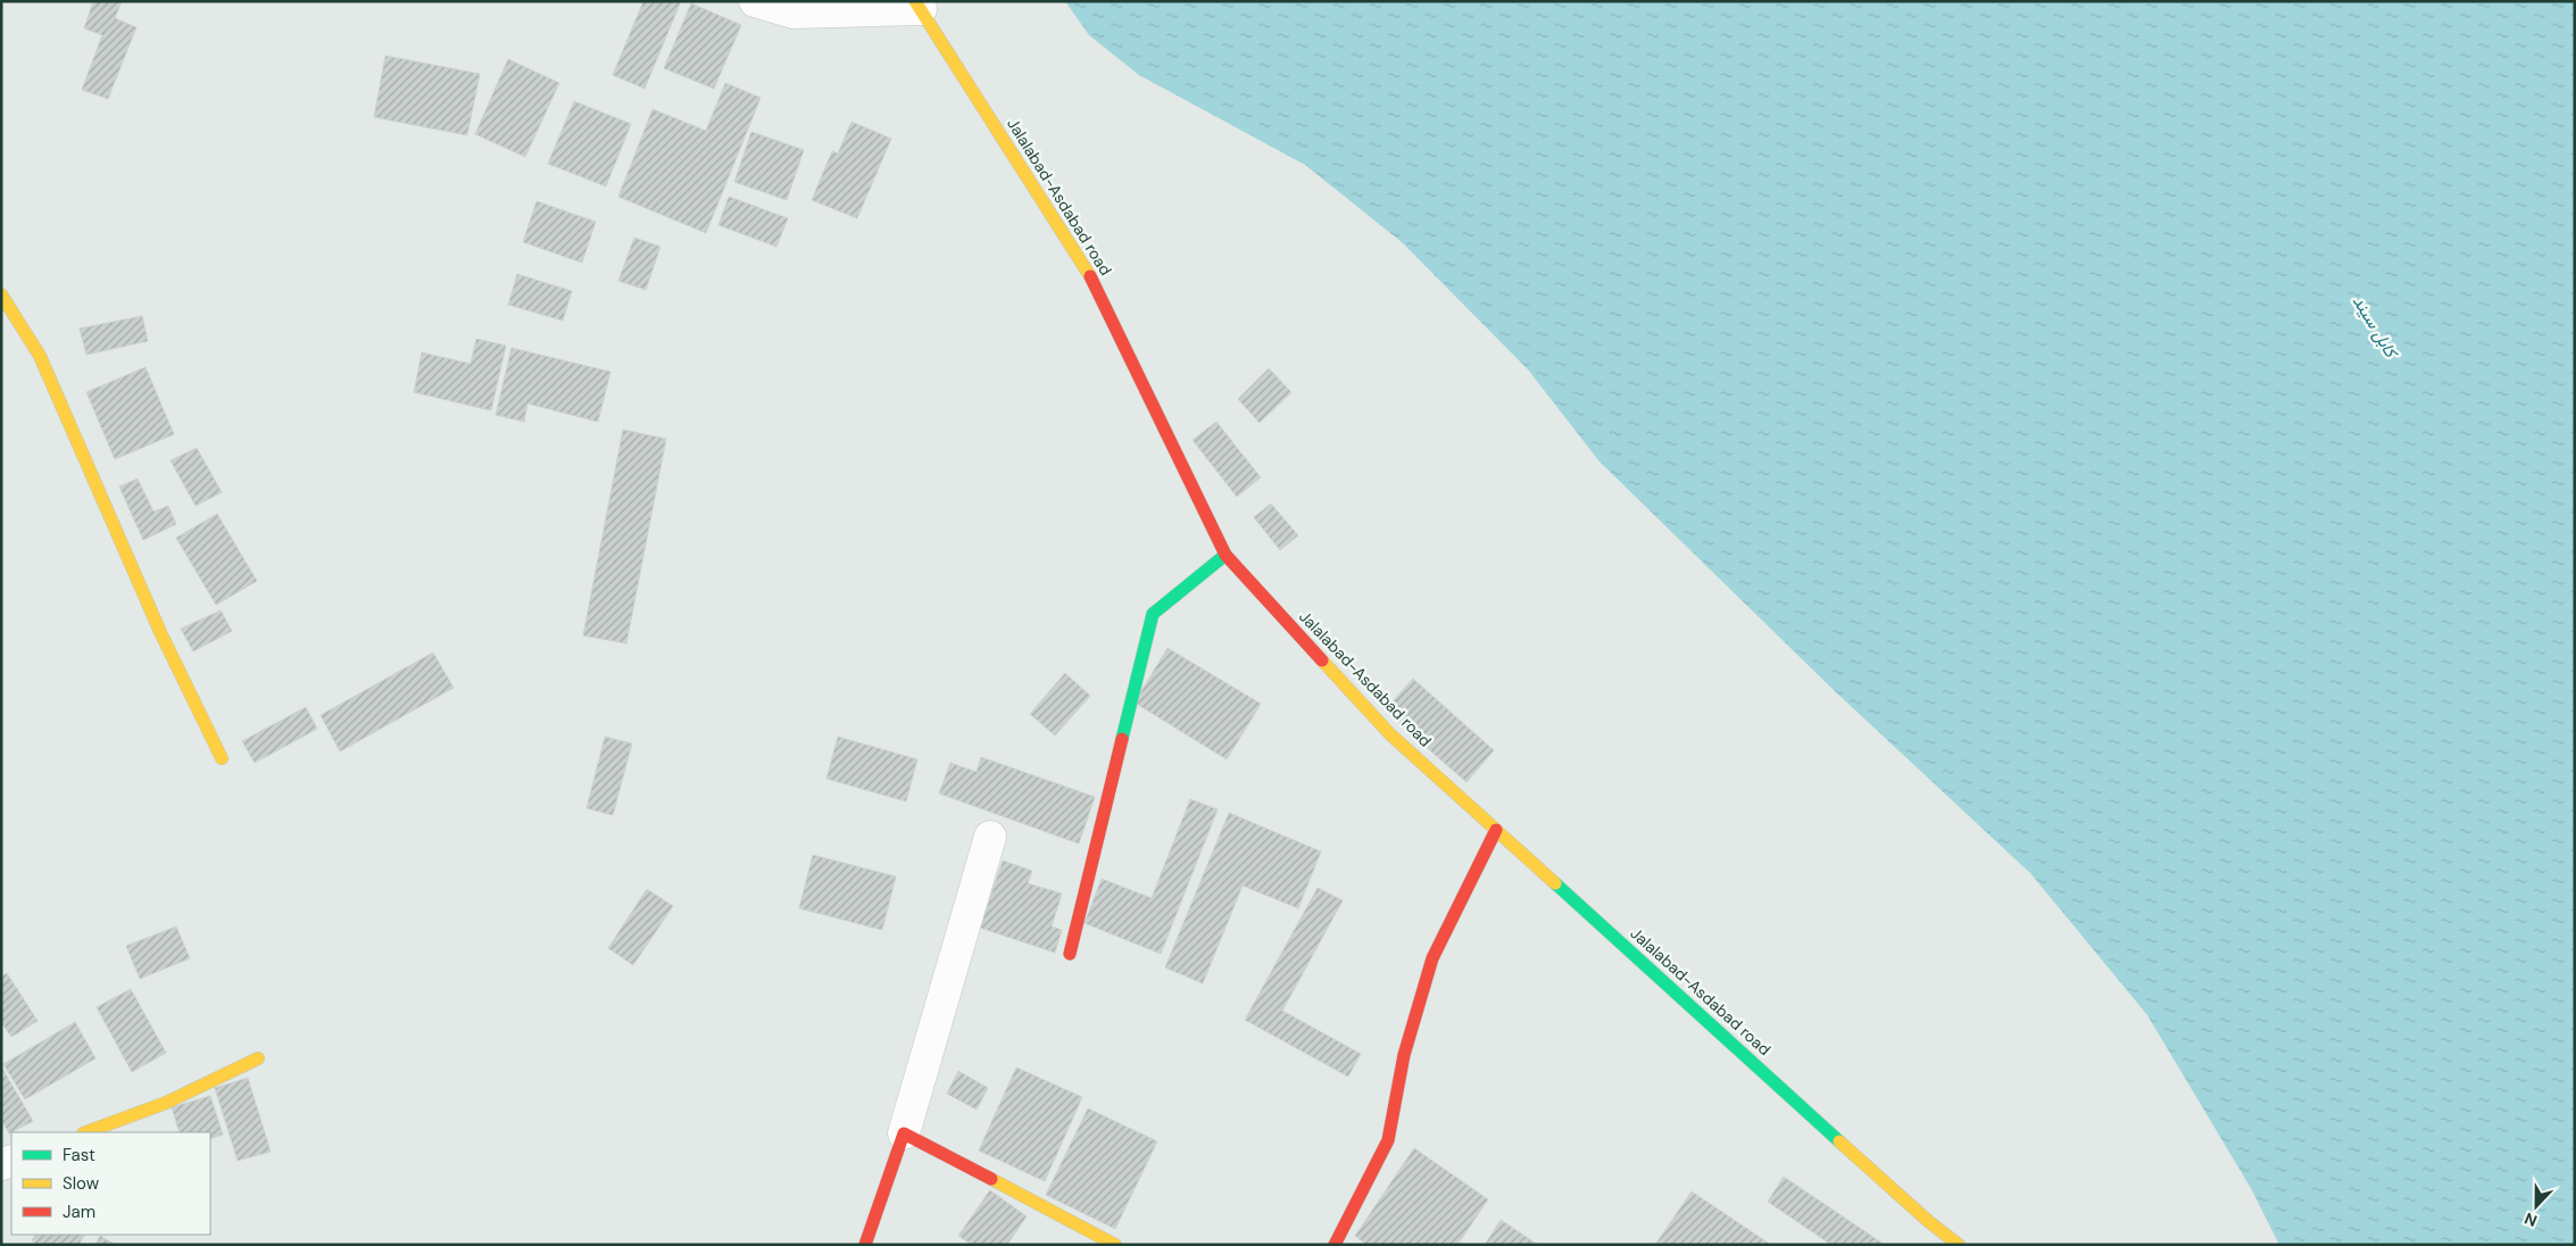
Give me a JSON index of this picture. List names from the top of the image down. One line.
{"streets":{"street":["Jalalabad-Asdabad road"]},"water":["کابل سيند"],"legend":["Fast","Slow","Jam"],"north":"bottom"}
